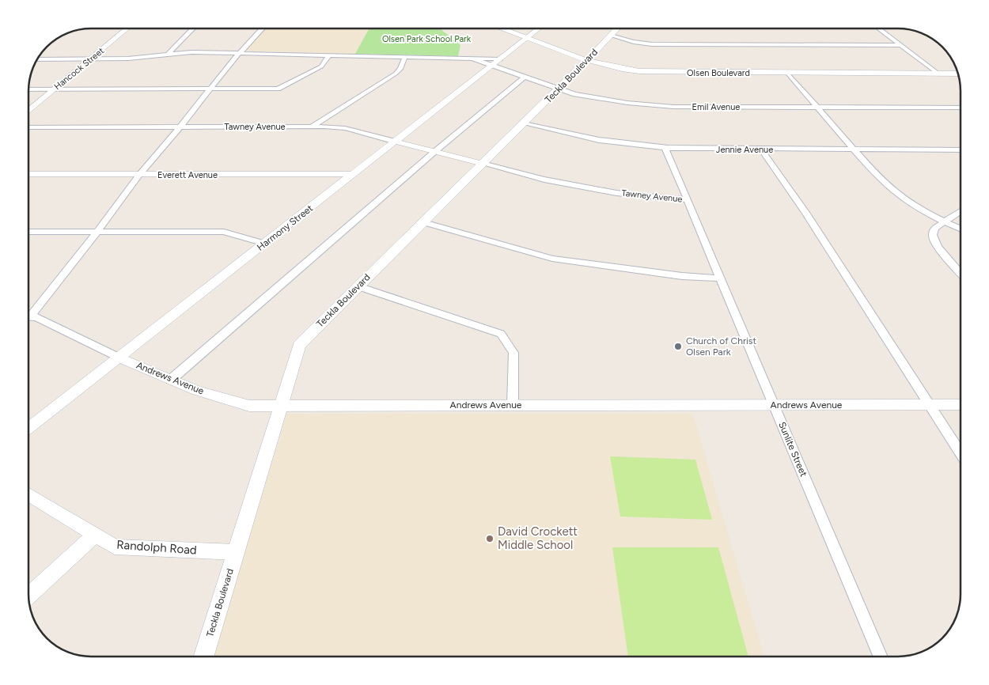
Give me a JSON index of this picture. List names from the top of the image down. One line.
{"streets":{"main road":["Olsen Boulevard","Teckla Boulevard"],"street":["Hancock Street","Emil Avenue","Tawney Avenue","Jennie Avenue","Everett Avenue","Harmony Street","Andrews Avenue","Sunlite Street","Randolph Road"]},"crossings":[["Hancock Street","Emil Avenue"],["Olsen Boulevard","Teckla Boulevard"],["Olsen Boulevard","Harmony Street"],["Teckla Boulevard","Emil Avenue"],["Teckla Boulevard","Tawney Avenue"],["Teckla Boulevard","Jennie Avenue"],["Teckla Boulevard","Andrews Avenue"],["Teckla Boulevard","Randolph Road"],["Emil Avenue","Harmony Street"],["Tawney Avenue","Harmony Street"],["Tawney Avenue","Sunlite Street"],["Jennie Avenue","Sunlite Street"],["Everett Avenue","Harmony Street"],["Harmony Street","Andrews Avenue"],["Andrews Avenue","Sunlite Street"]],"parks":["Olsen Park School Park"],"places":["Church of Christ Olsen Park","David Crockett Middle School"]}
